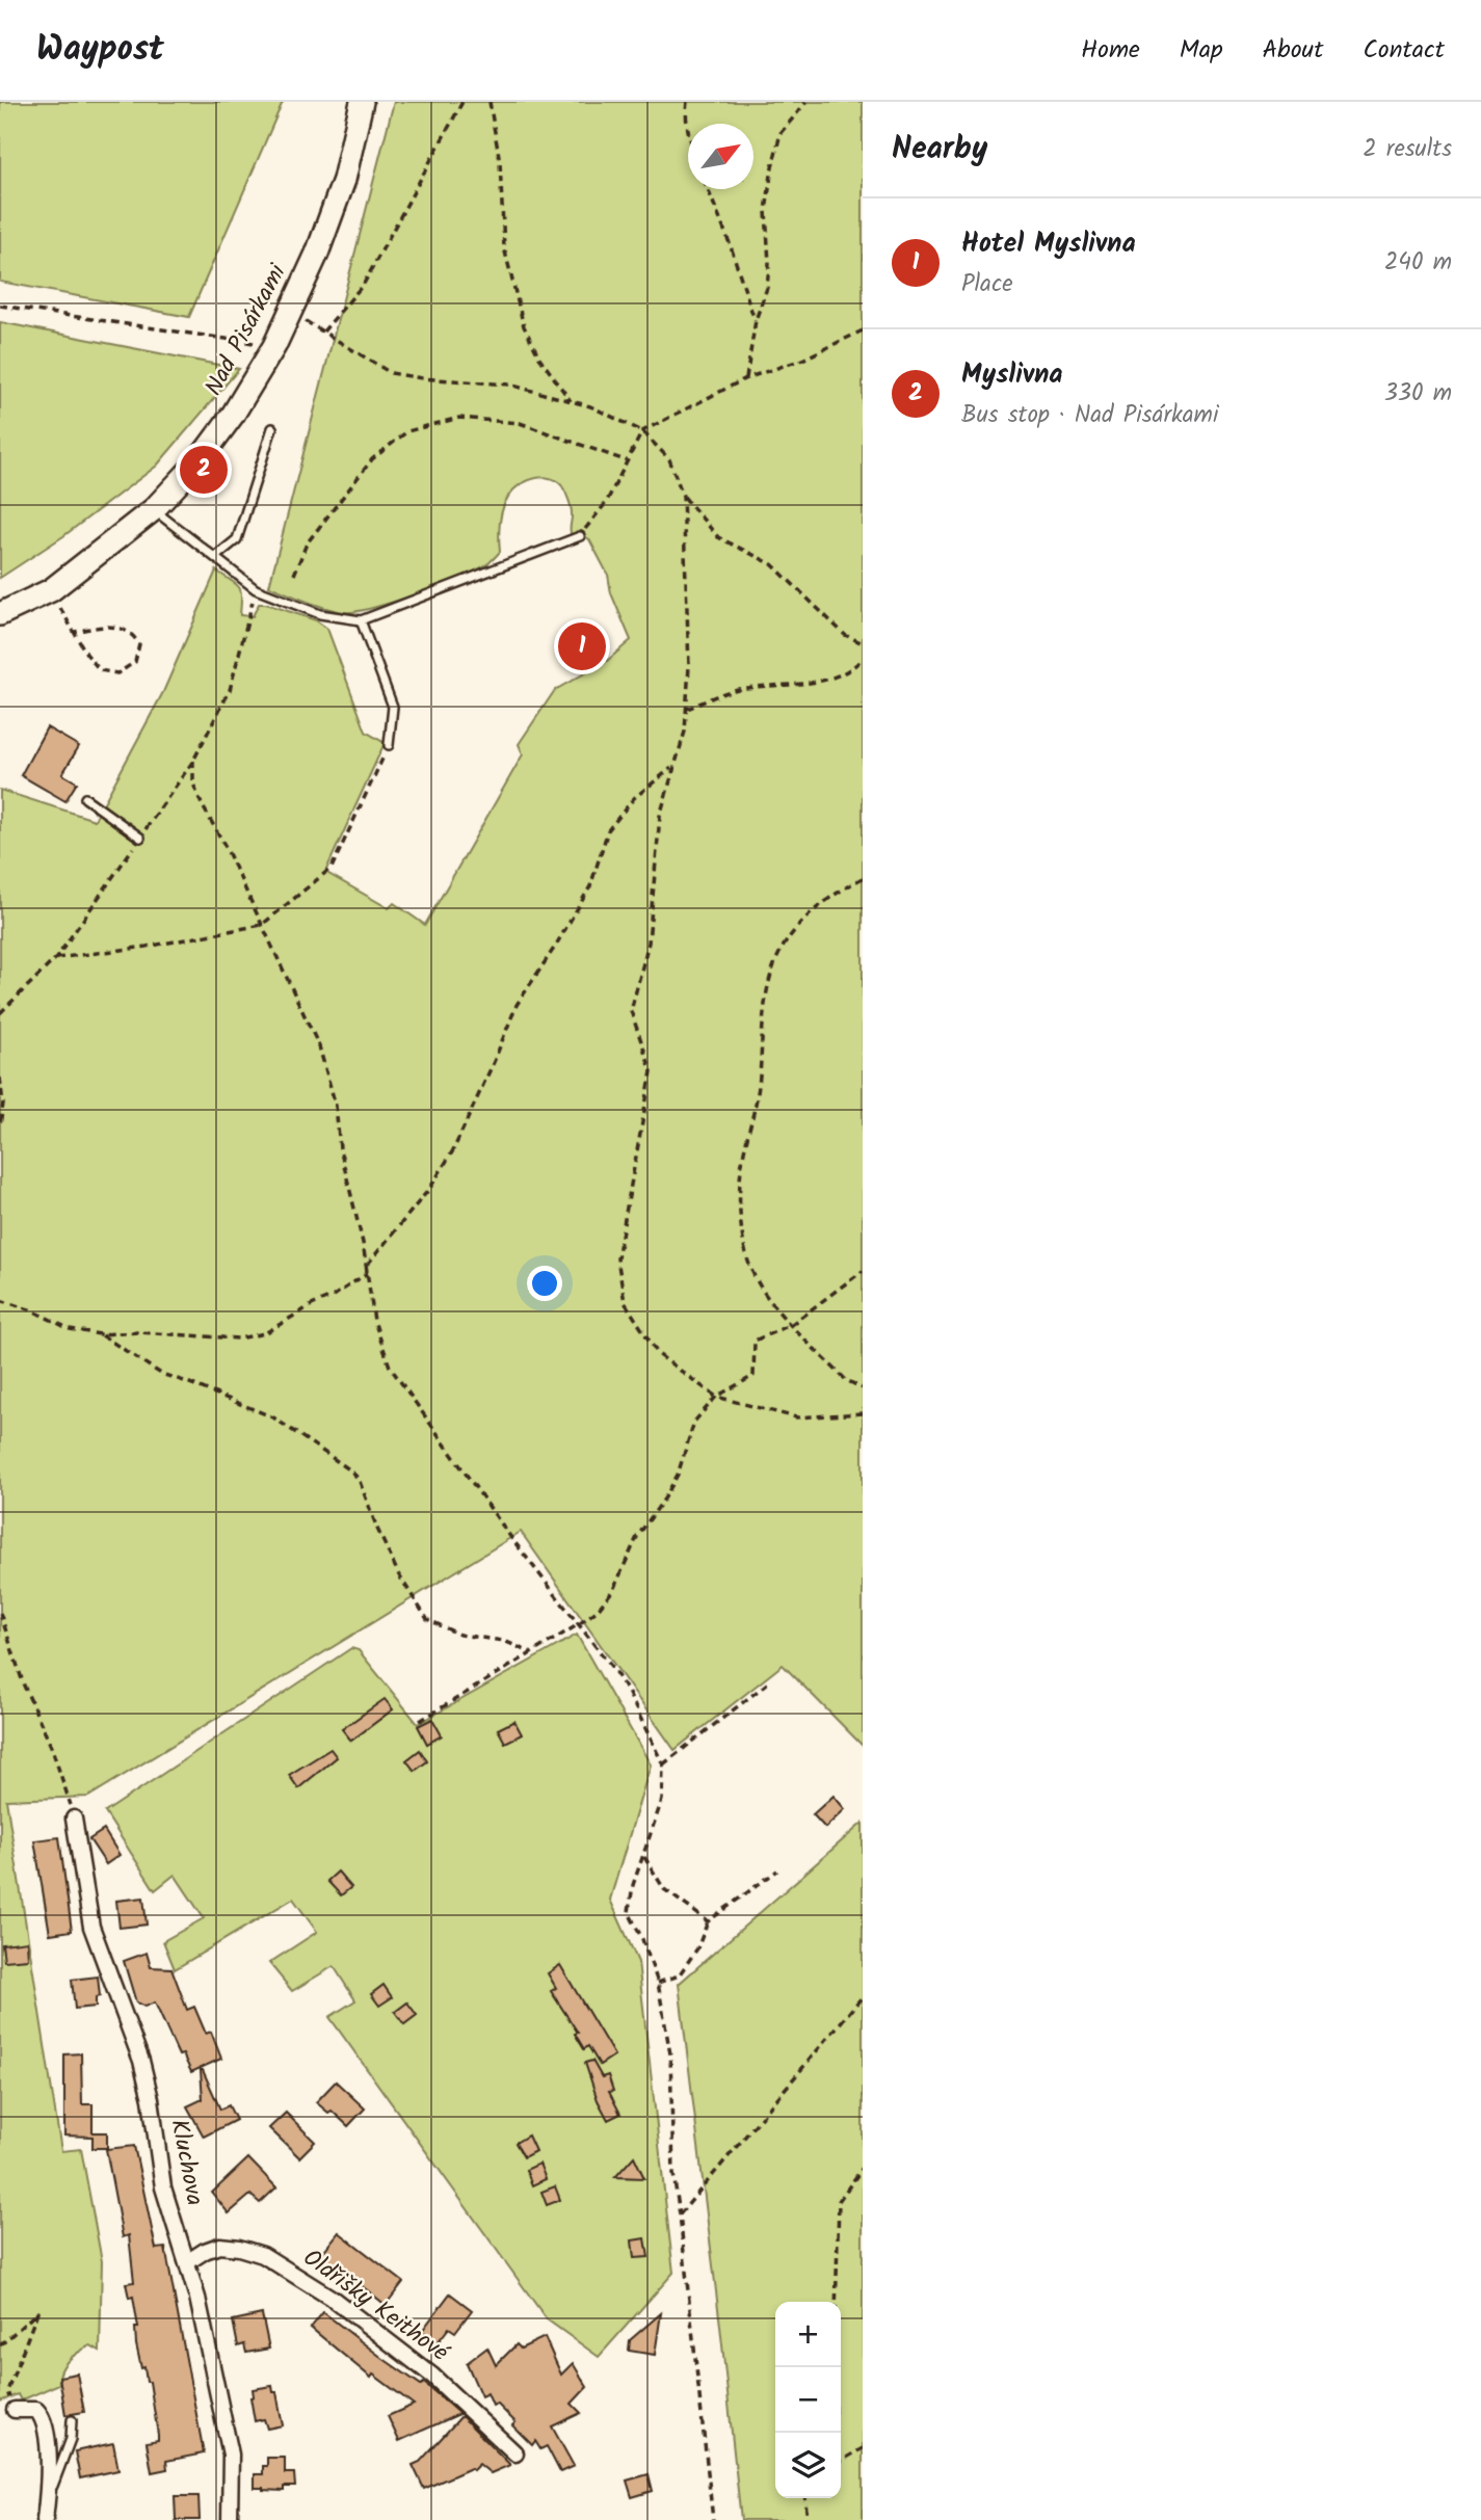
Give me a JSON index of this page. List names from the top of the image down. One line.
{"streets":{"street":["Nad Pisárkami","Kluchova","Oldřišky Keithové"]},"crossings":[["Kluchova","Oldřišky Keithové"]],"north":"top right","page":{"header":"Waypost","nav":["Home","Map","About","Contact"],"heading":["Nearby","2 results"],"list":[{"mark":"1","name":"Hotel Myslivna","note":"Place","value":"240 m"},{"mark":"2","name":"Myslivna","note":"Bus stop · Nad Pisárkami","value":"330 m"}],"pins":["2","1"],"map_buttons":["+","−"]}}
